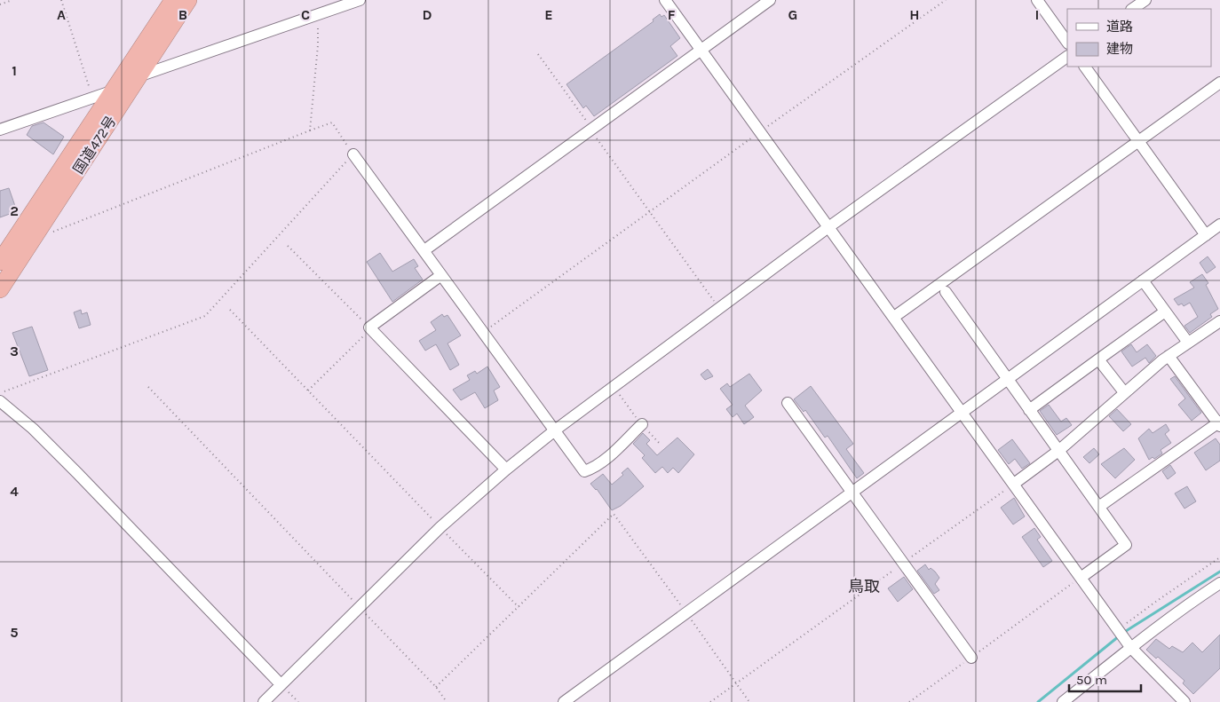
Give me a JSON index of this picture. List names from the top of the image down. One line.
{"streets":{"highway":["国道472号"]},"districts":["鳥取"],"legend":["道路","建物"],"scale_bar":"50 m","grid":{"columns":["A","B","C","D","E","F","G","H","I"],"rows":["1","2","3","4","5"]}}
